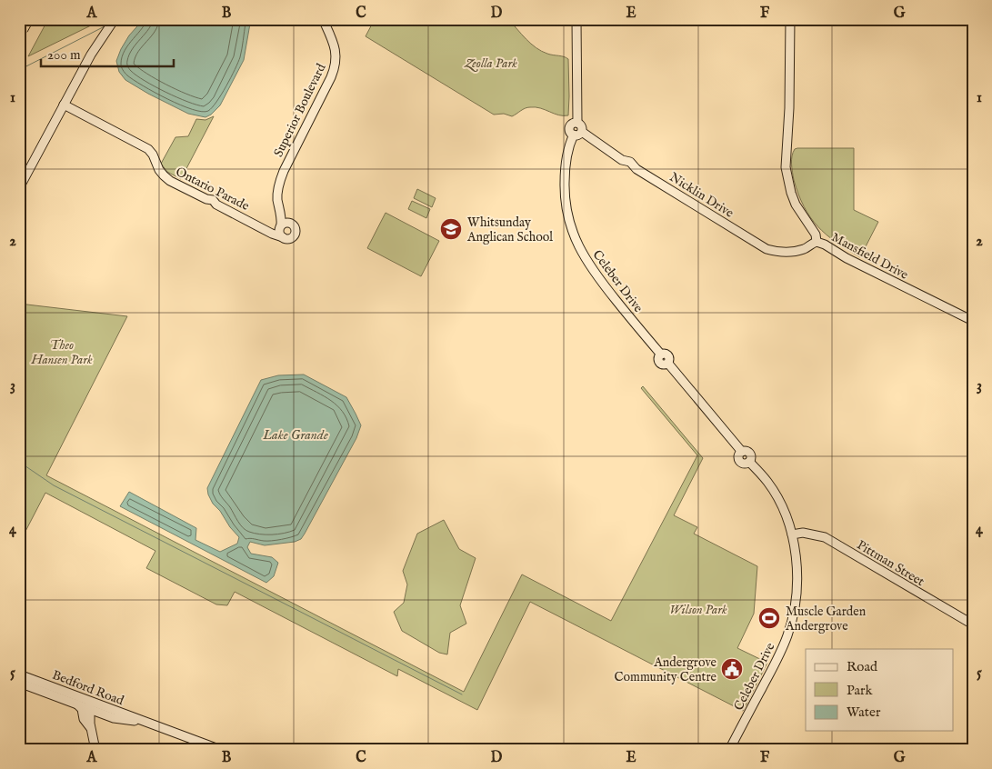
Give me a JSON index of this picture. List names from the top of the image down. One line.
{"streets":{"street":["Superior Boulevard","Ontario Parade","Nicklin Drive","Mansfield Drive","Celeber Drive","Pittman Street","Bedford Road"]},"crossings":[["Superior Boulevard","Ontario Parade"],["Nicklin Drive","Mansfield Drive"],["Nicklin Drive","Celeber Drive"],["Celeber Drive","Pittman Street"]],"water":["Lake Grande"],"parks":["Zeolla Park","Theo Hansen Park","Wilson Park"],"places":{"school or university":["Whitsunday Anglican School"],"sports":["Muscle Garden Andergrove"],"public building":["Andergrove Community Centre"]},"legend":["Road","Park","Water"],"scale_bar":"200 m","grid":{"columns":["A","B","C","D","E","F","G"],"rows":["1","2","3","4","5"]}}
